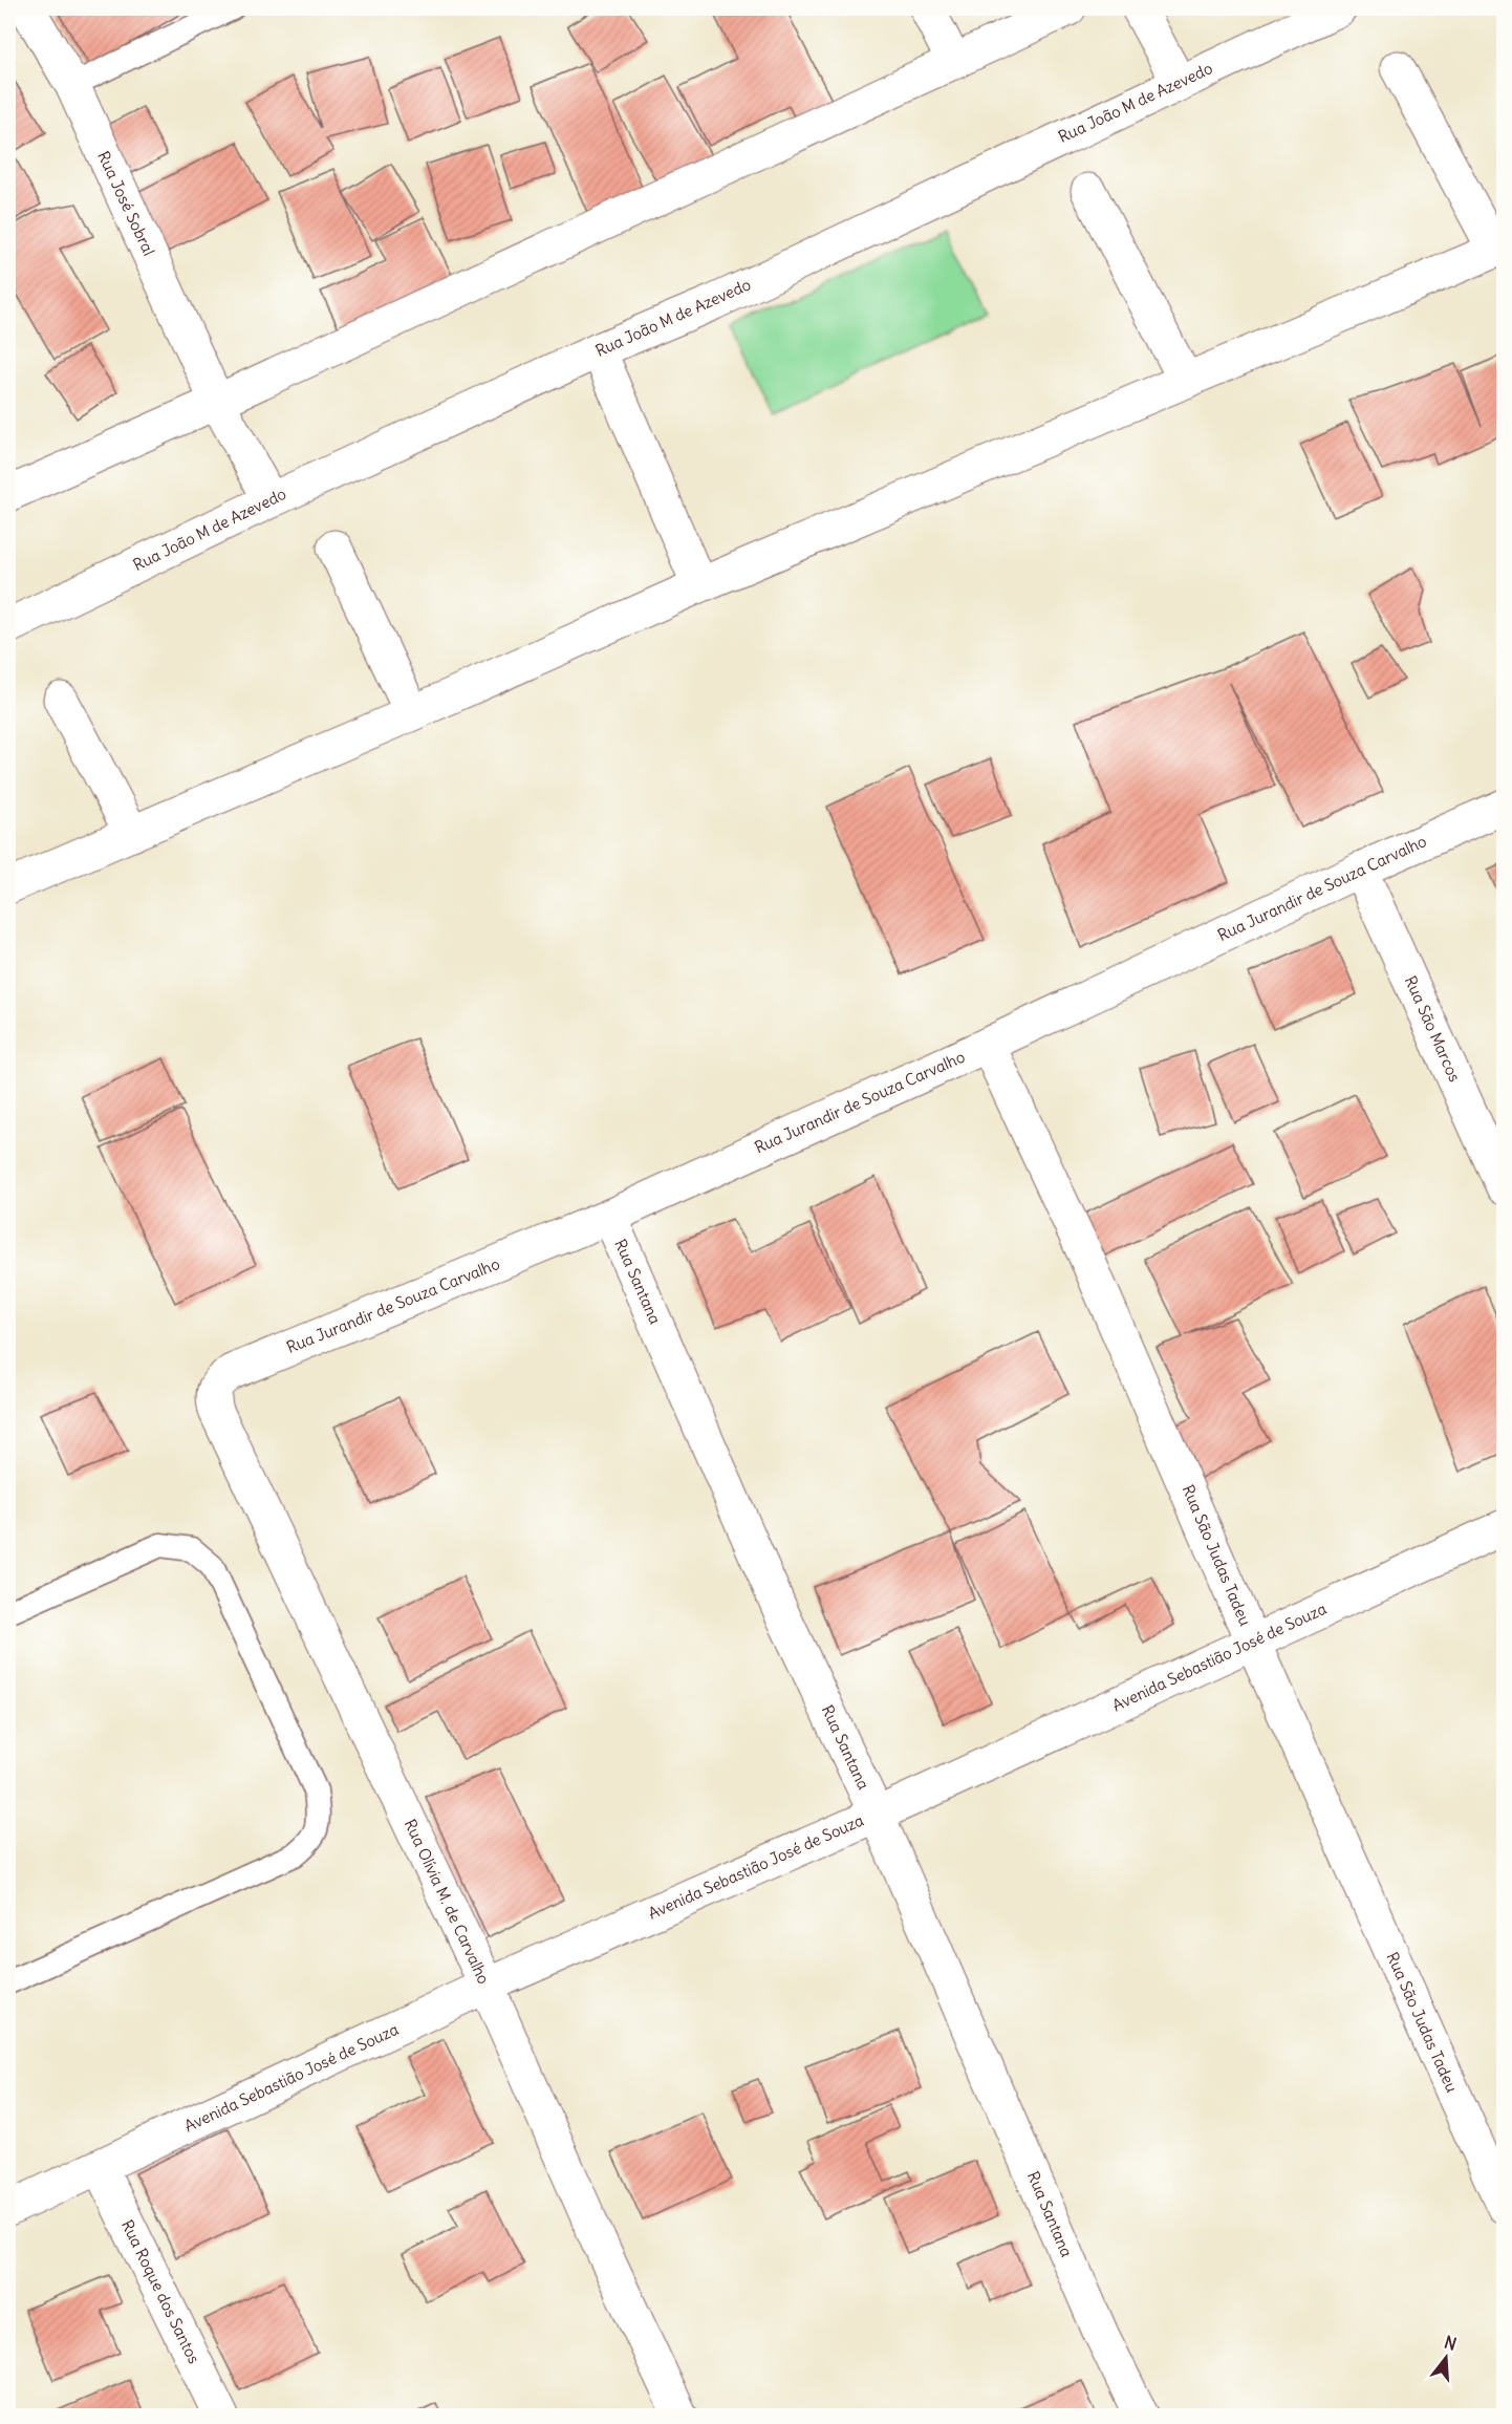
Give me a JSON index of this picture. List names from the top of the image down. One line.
{"streets":{"street":["Rua João M de Azevedo","Rua José Sobral","Rua Jurandir de Souza Carvalho","Rua São Marcos","Rua Santana","Rua São Judas Tadeu","Avenida Sebastião José de Souza","Rua Olívia M. de Carvalho","Rua Roque dos Santos"]},"crossings":[["Rua João M de Azevedo","Rua José Sobral"],["Rua Jurandir de Souza Carvalho","Rua São Marcos"],["Rua Jurandir de Souza Carvalho","Rua Santana"],["Rua Jurandir de Souza Carvalho","Rua São Judas Tadeu"],["Rua Jurandir de Souza Carvalho","Rua Olívia M. de Carvalho"],["Rua Santana","Avenida Sebastião José de Souza"],["Rua São Judas Tadeu","Avenida Sebastião José de Souza"],["Avenida Sebastião José de Souza","Rua Olívia M. de Carvalho"],["Avenida Sebastião José de Souza","Rua Roque dos Santos"]],"north":"top"}
